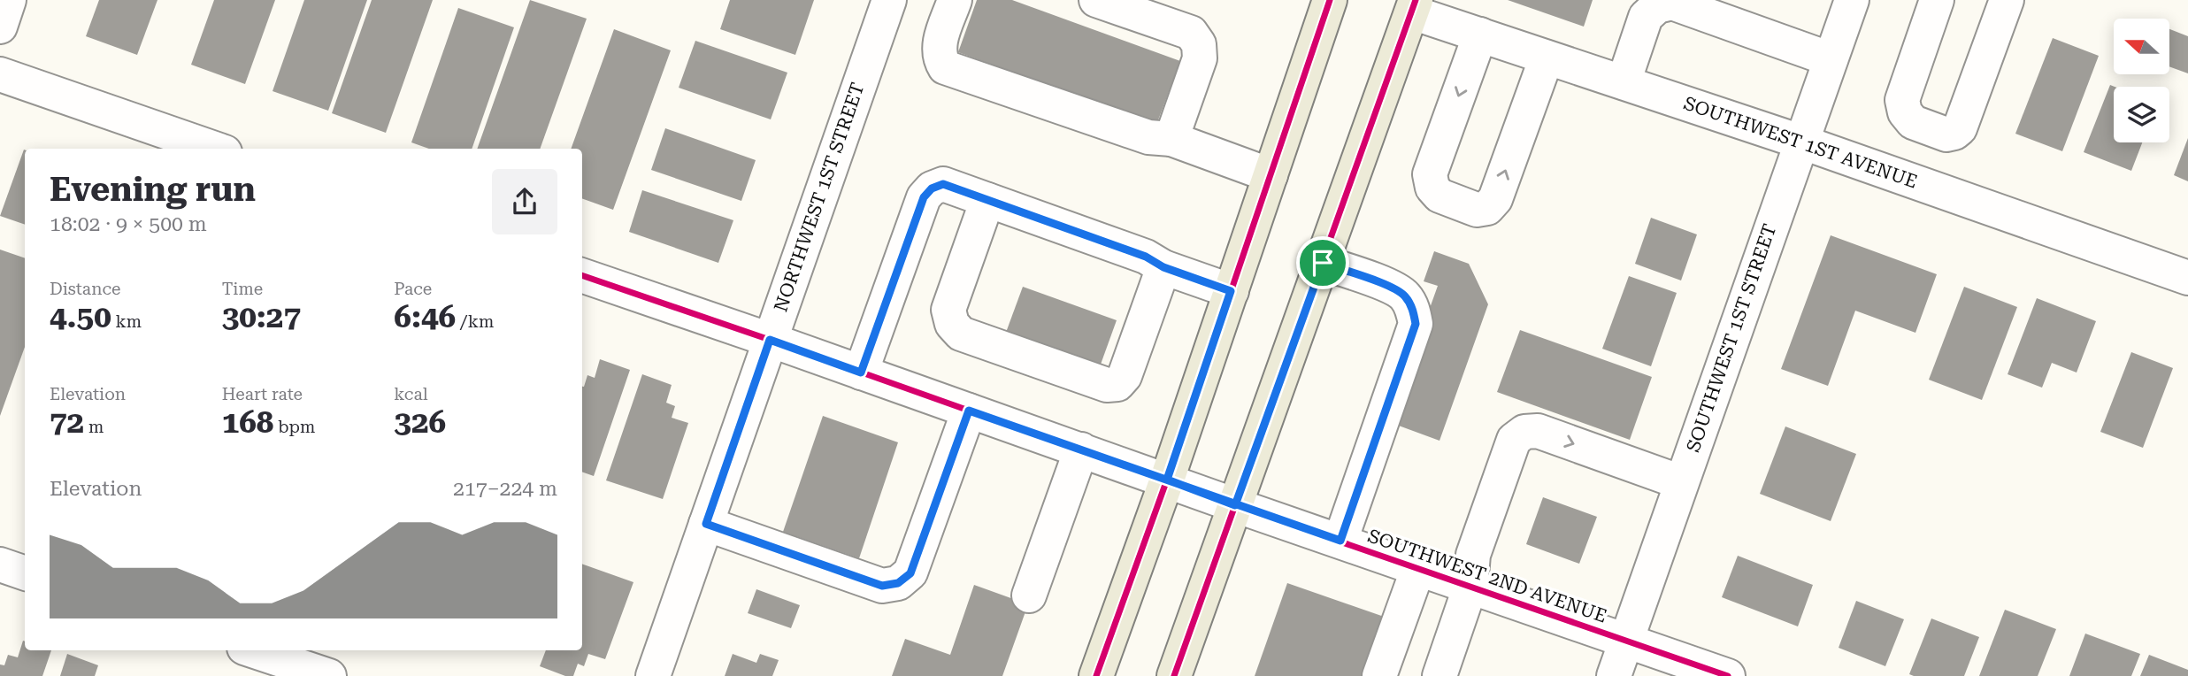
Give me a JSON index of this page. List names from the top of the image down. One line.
{"streets":{"street":["SOUTHWEST 1ST AVENUE","NORTHWEST 1ST STREET","SOUTHWEST 1ST STREET","SOUTHWEST 2ND AVENUE"]},"crossings":[["SOUTHWEST 1ST AVENUE","SOUTHWEST 1ST STREET"],["NORTHWEST 1ST STREET","SOUTHWEST 2ND AVENUE"],["SOUTHWEST 1ST STREET","SOUTHWEST 2ND AVENUE"]],"north":"left","page":{"heading":["Evening run","18:02 · 9 × 500 m"],"stats":[["Distance","4.50 km"],["Time","30:27"],["Pace","6:46 /km"],["Elevation","72 m"],["Heart rate","168 bpm"],["kcal","326"]],"chart":["Elevation","217–224 m"]}}
